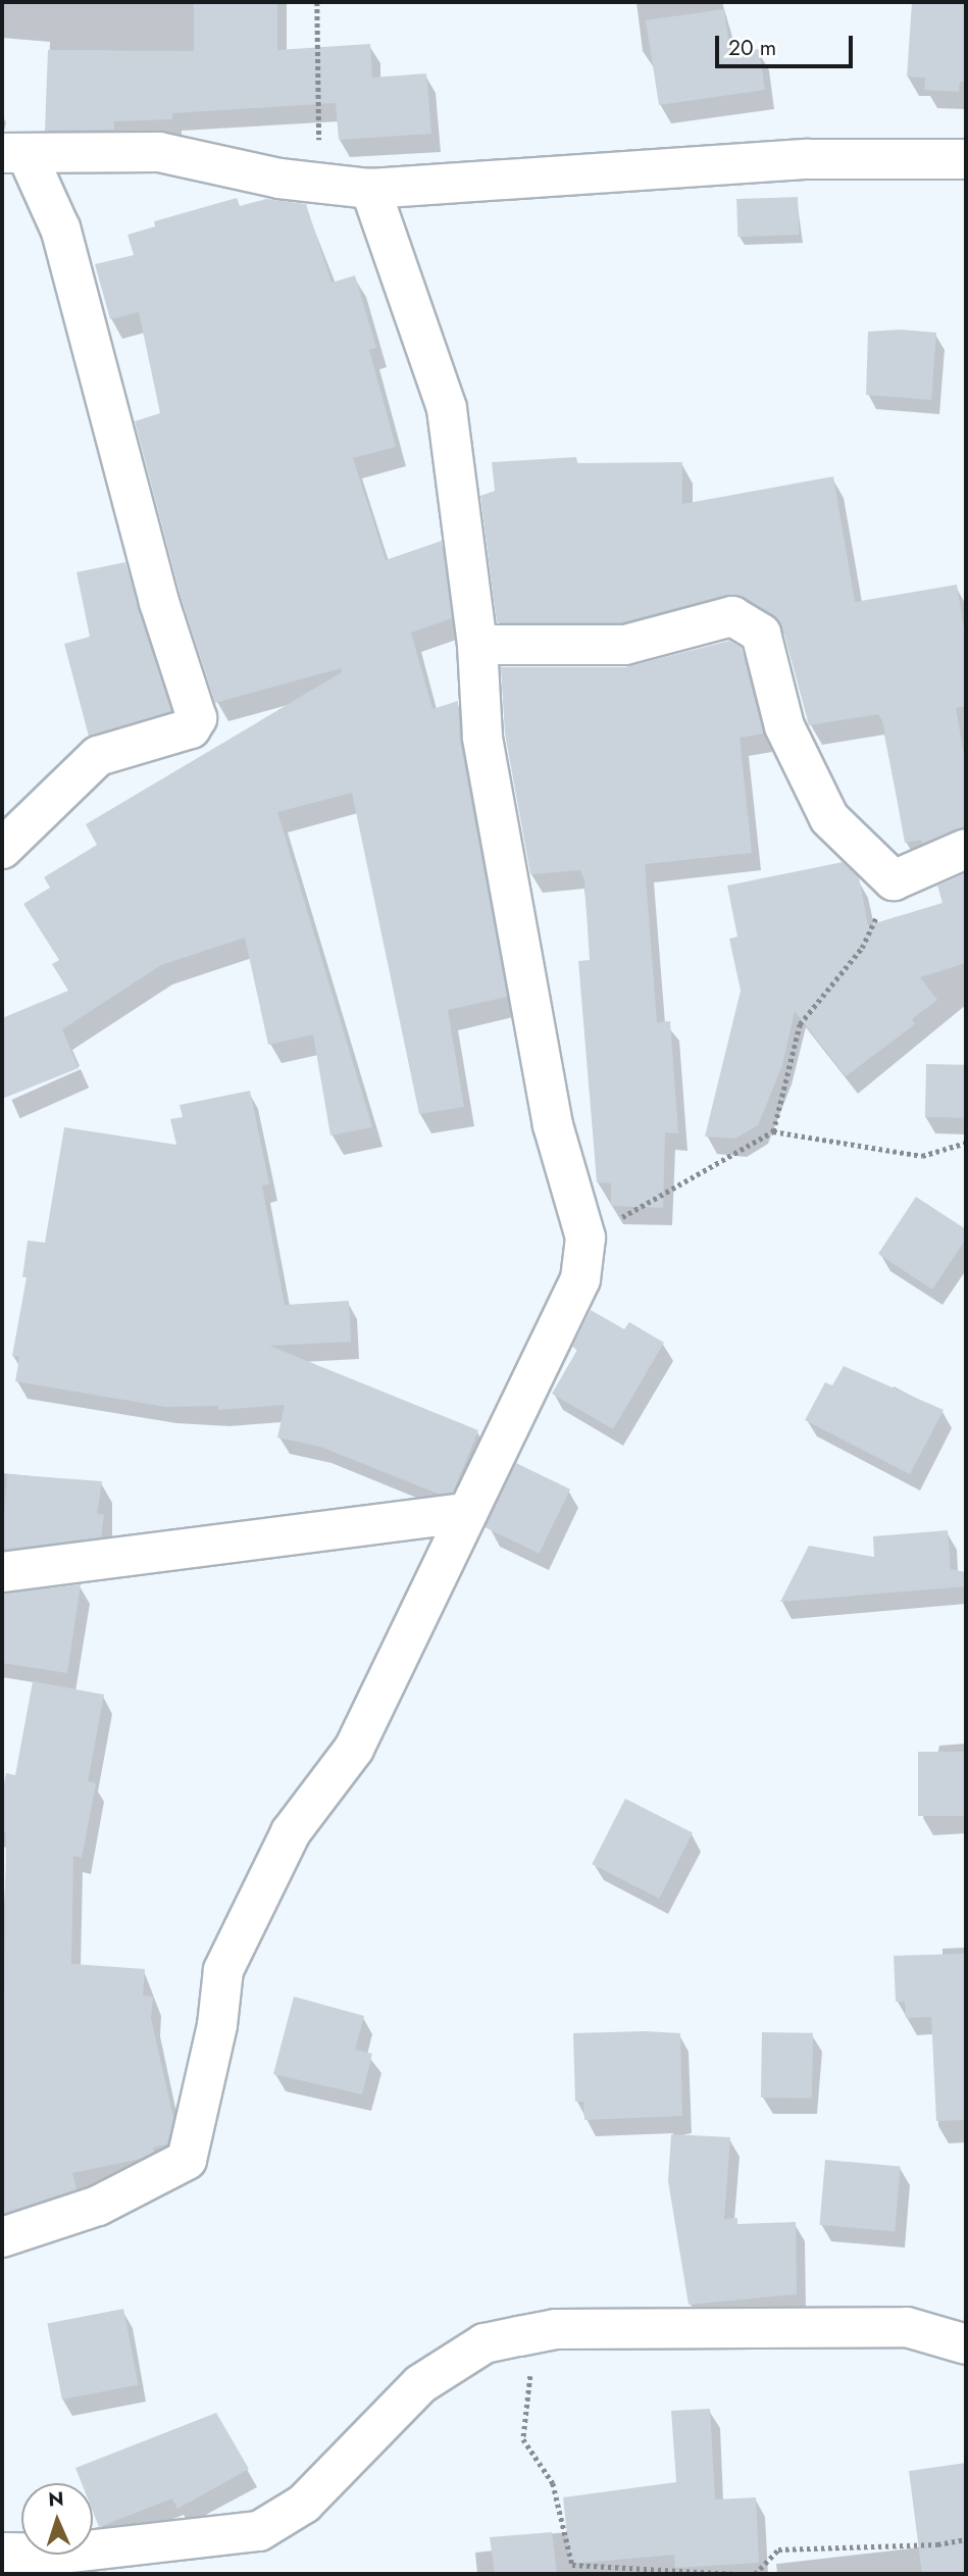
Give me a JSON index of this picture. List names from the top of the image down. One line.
{"scale_bar":"20 m","north":"top"}
